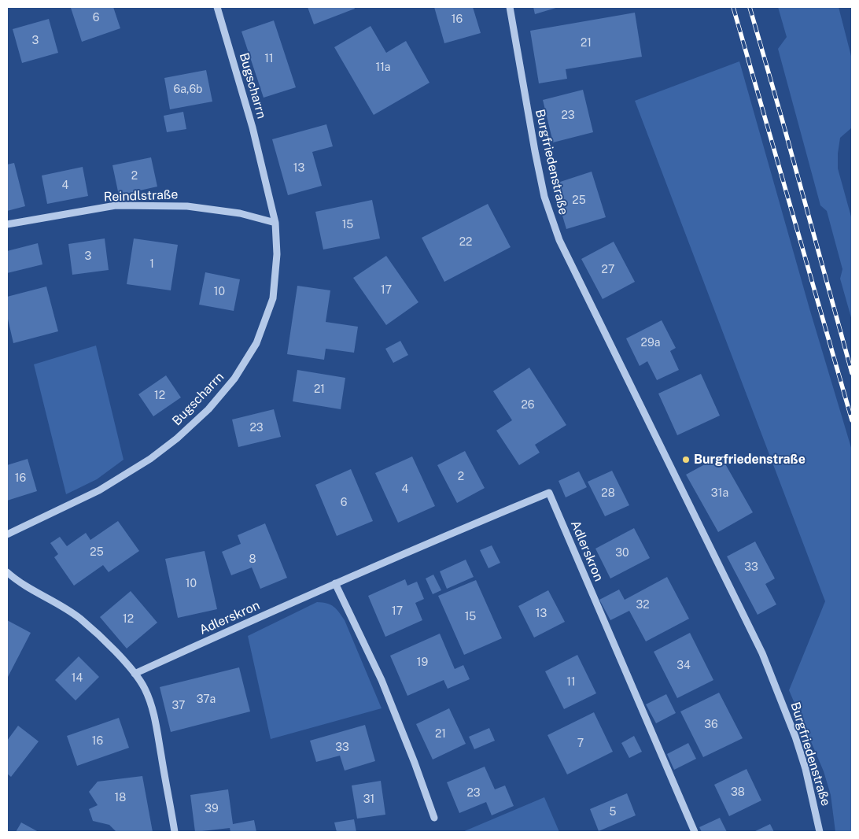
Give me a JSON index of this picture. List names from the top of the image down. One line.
{"streets":{"street":["Bugscharrn","Burgfriedenstraße","Reindlstraße","Adlerskron"]},"crossings":[["Bugscharrn","Reindlstraße"]],"places":["Burgfriedenstraße"],"house_numbers":["6","16","3","21","11","11a","6a,6b","23","13","2","4","25","15","22","3","1","27","17","10","29a","21","12","26","23","2","16","4","28","31a","6","25","30","8","33","10","32","17","13","15","12","19","34","14","11","37a","37","36","21","16","7","33","38","23","18","31","39","5"]}
